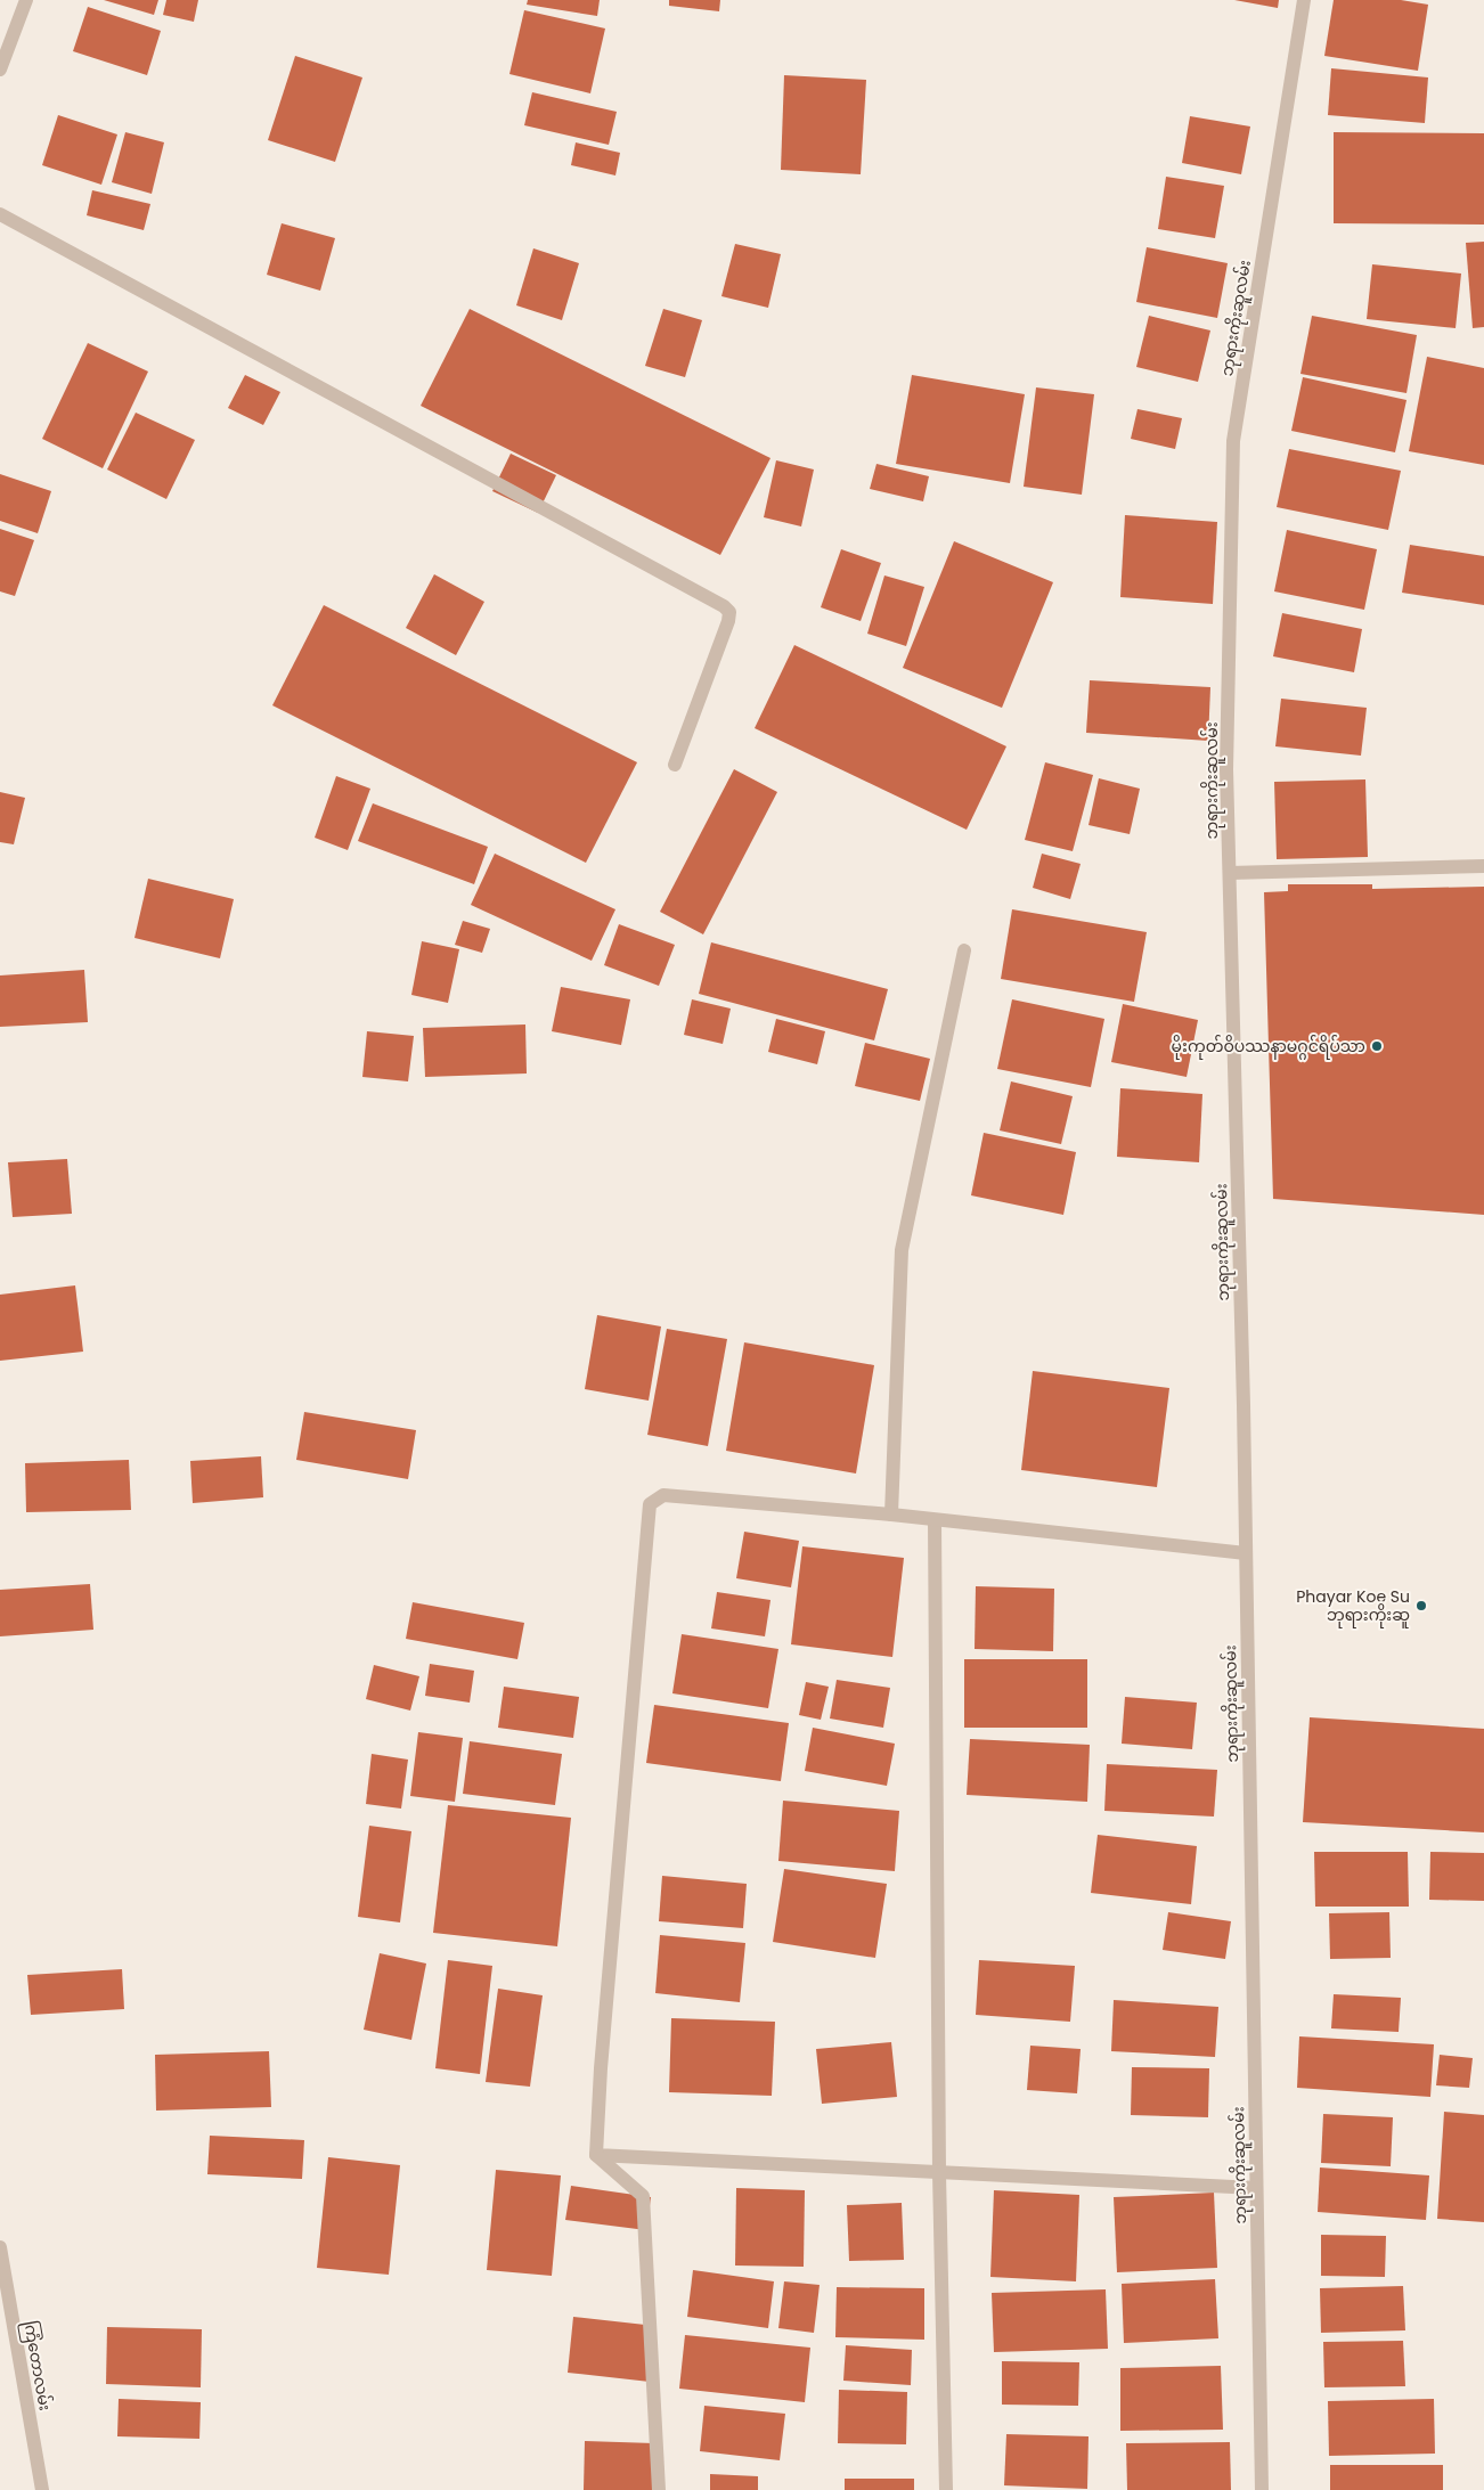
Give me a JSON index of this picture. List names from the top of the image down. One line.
{"streets":{"street":["ဘုရားကိုးဆူလမ်း","ကြံတောလမ်း"]},"places":["မိုးကုတ်ဝိပဿနာမဂ္ဂင်ရိပ်သာ","Phayar Koe Su ဘုရားကိုးဆူ"]}
